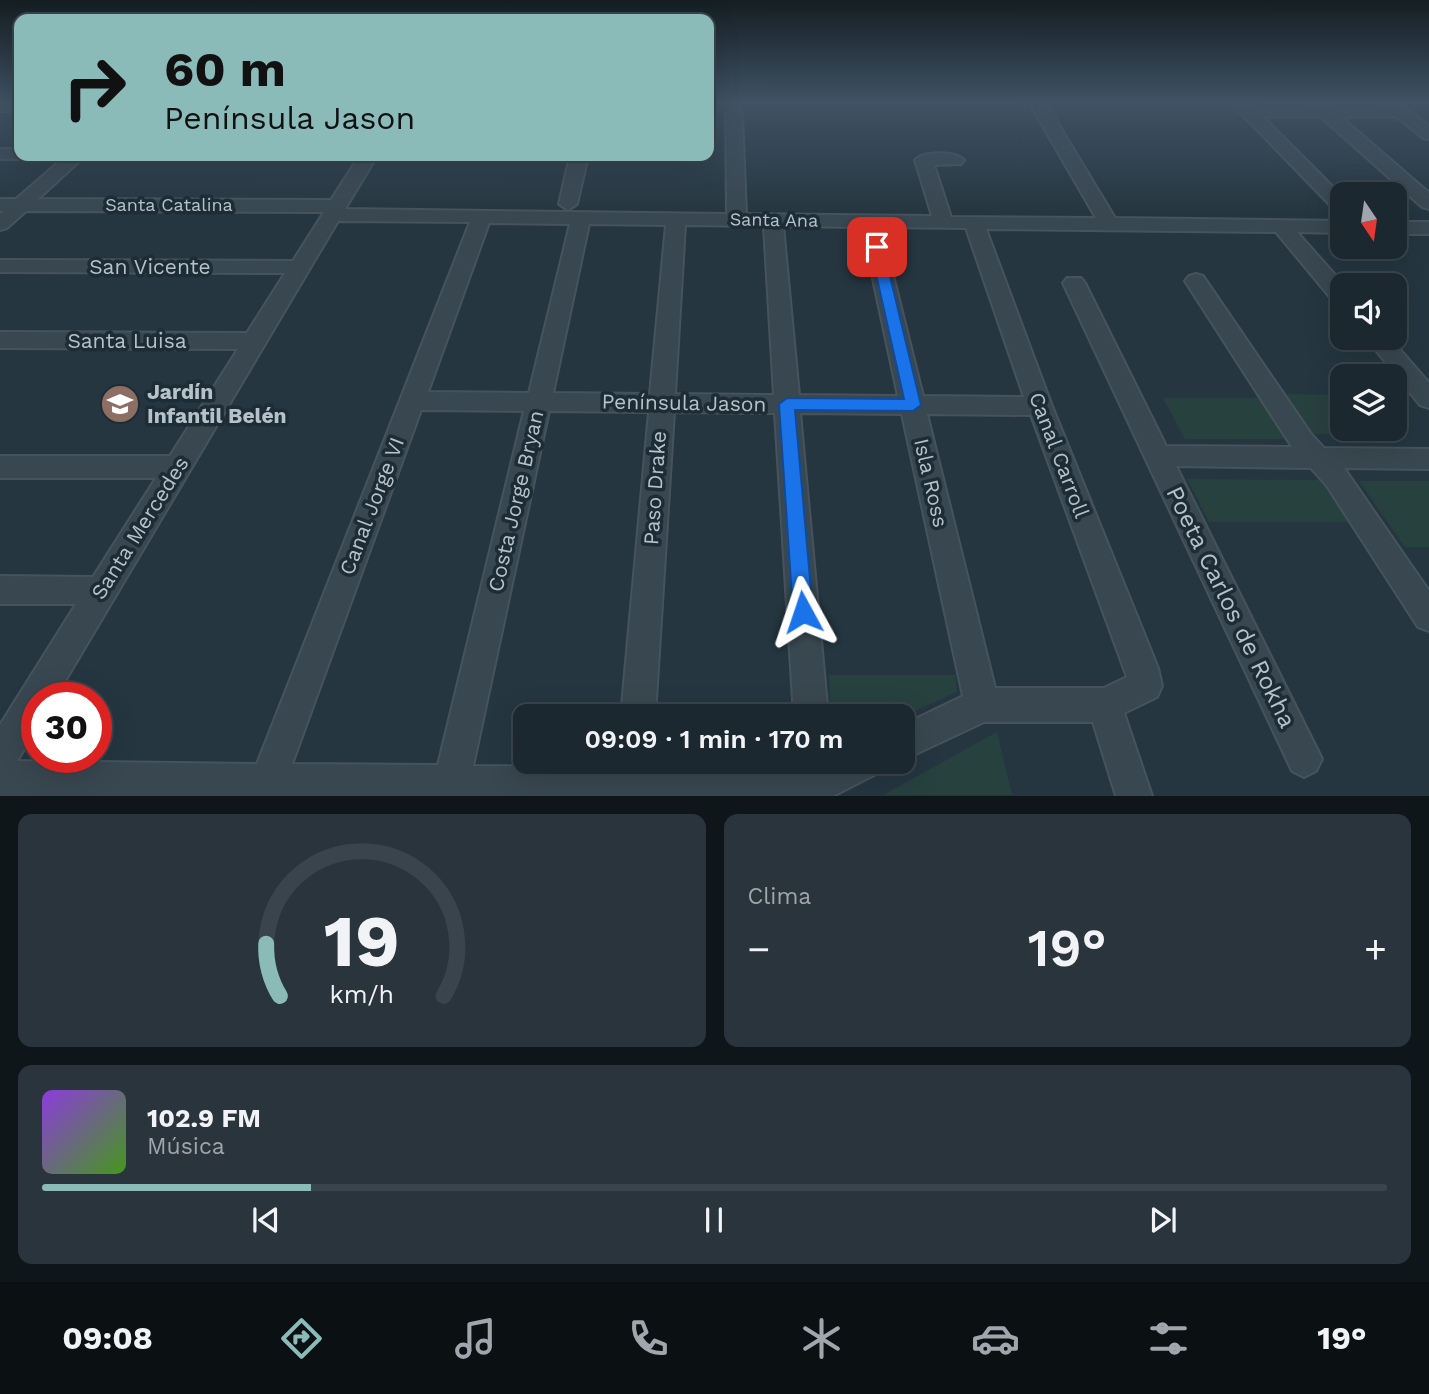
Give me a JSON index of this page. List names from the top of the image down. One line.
{"streets":{"street":["Santa Catalina","Santa Ana","San Vicente","Santa Luisa","Península Jason","Canal Carroll","Isla Ross","Paso Drake","Costa Jorge Bryan","Canal Jorge VI","Santa Mercedes","Poeta Carlos de Rokha"]},"crossings":[["Santa Catalina","Santa Ana"],["Santa Catalina","Santa Mercedes"],["Santa Ana","Canal Carroll"],["Santa Ana","Isla Ross"],["Santa Ana","Paso Drake"],["Santa Ana","Costa Jorge Bryan"],["Santa Ana","Canal Jorge VI"],["Santa Ana","Santa Mercedes"],["San Vicente","Santa Mercedes"],["Santa Luisa","Santa Mercedes"],["Península Jason","Canal Carroll"],["Península Jason","Isla Ross"],["Península Jason","Paso Drake"],["Península Jason","Costa Jorge Bryan"],["Península Jason","Canal Jorge VI"]],"places":{"school or university":["Jardín Infantil Belén"]},"north":"bottom","page":{"turn":["60 m","Península Jason"],"limit":"30","trip":"09:09 · 1 min · 170 m","tile":"Clima","heat":["−","19°","+"],"song":["102.9 FM","Música"],"tabs":["09:08","19°"],"gauge":["19","km/h"]}}
